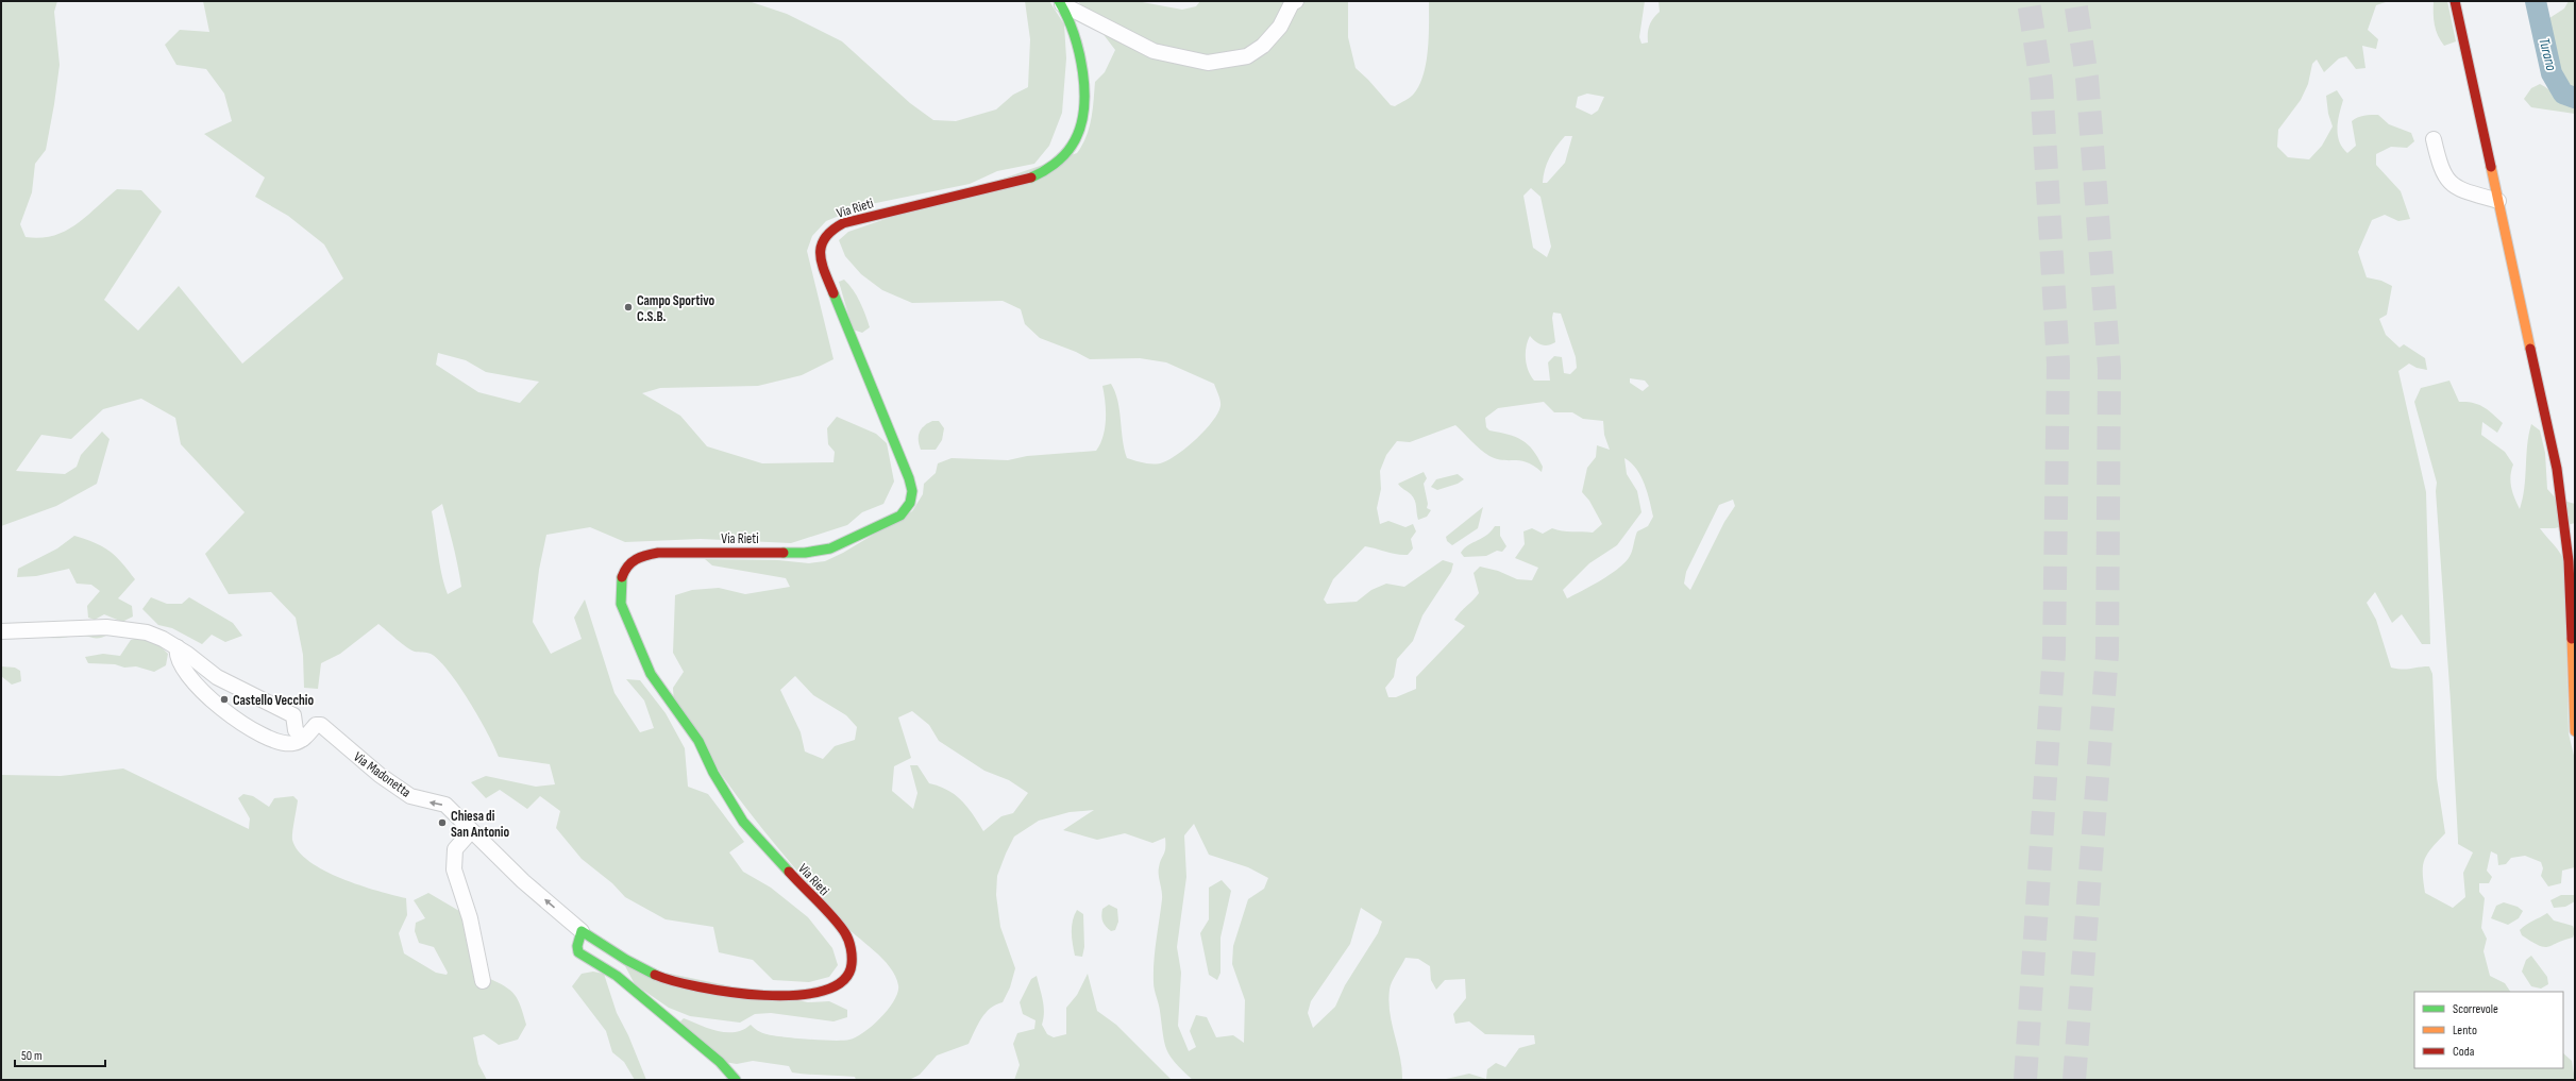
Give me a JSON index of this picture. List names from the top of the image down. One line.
{"streets":{"street":["Via Rieti","Via Madonetta"]},"crossings":[["Via Rieti","Via Madonetta"]],"one_way":["Via Madonetta"],"water":["Turano"],"places":["Campo Sportivo C.S.B.","Castello Vecchio","Chiesa di San Antonio"],"legend":["Scorrevole","Lento","Coda"],"scale_bar":"50 m"}
